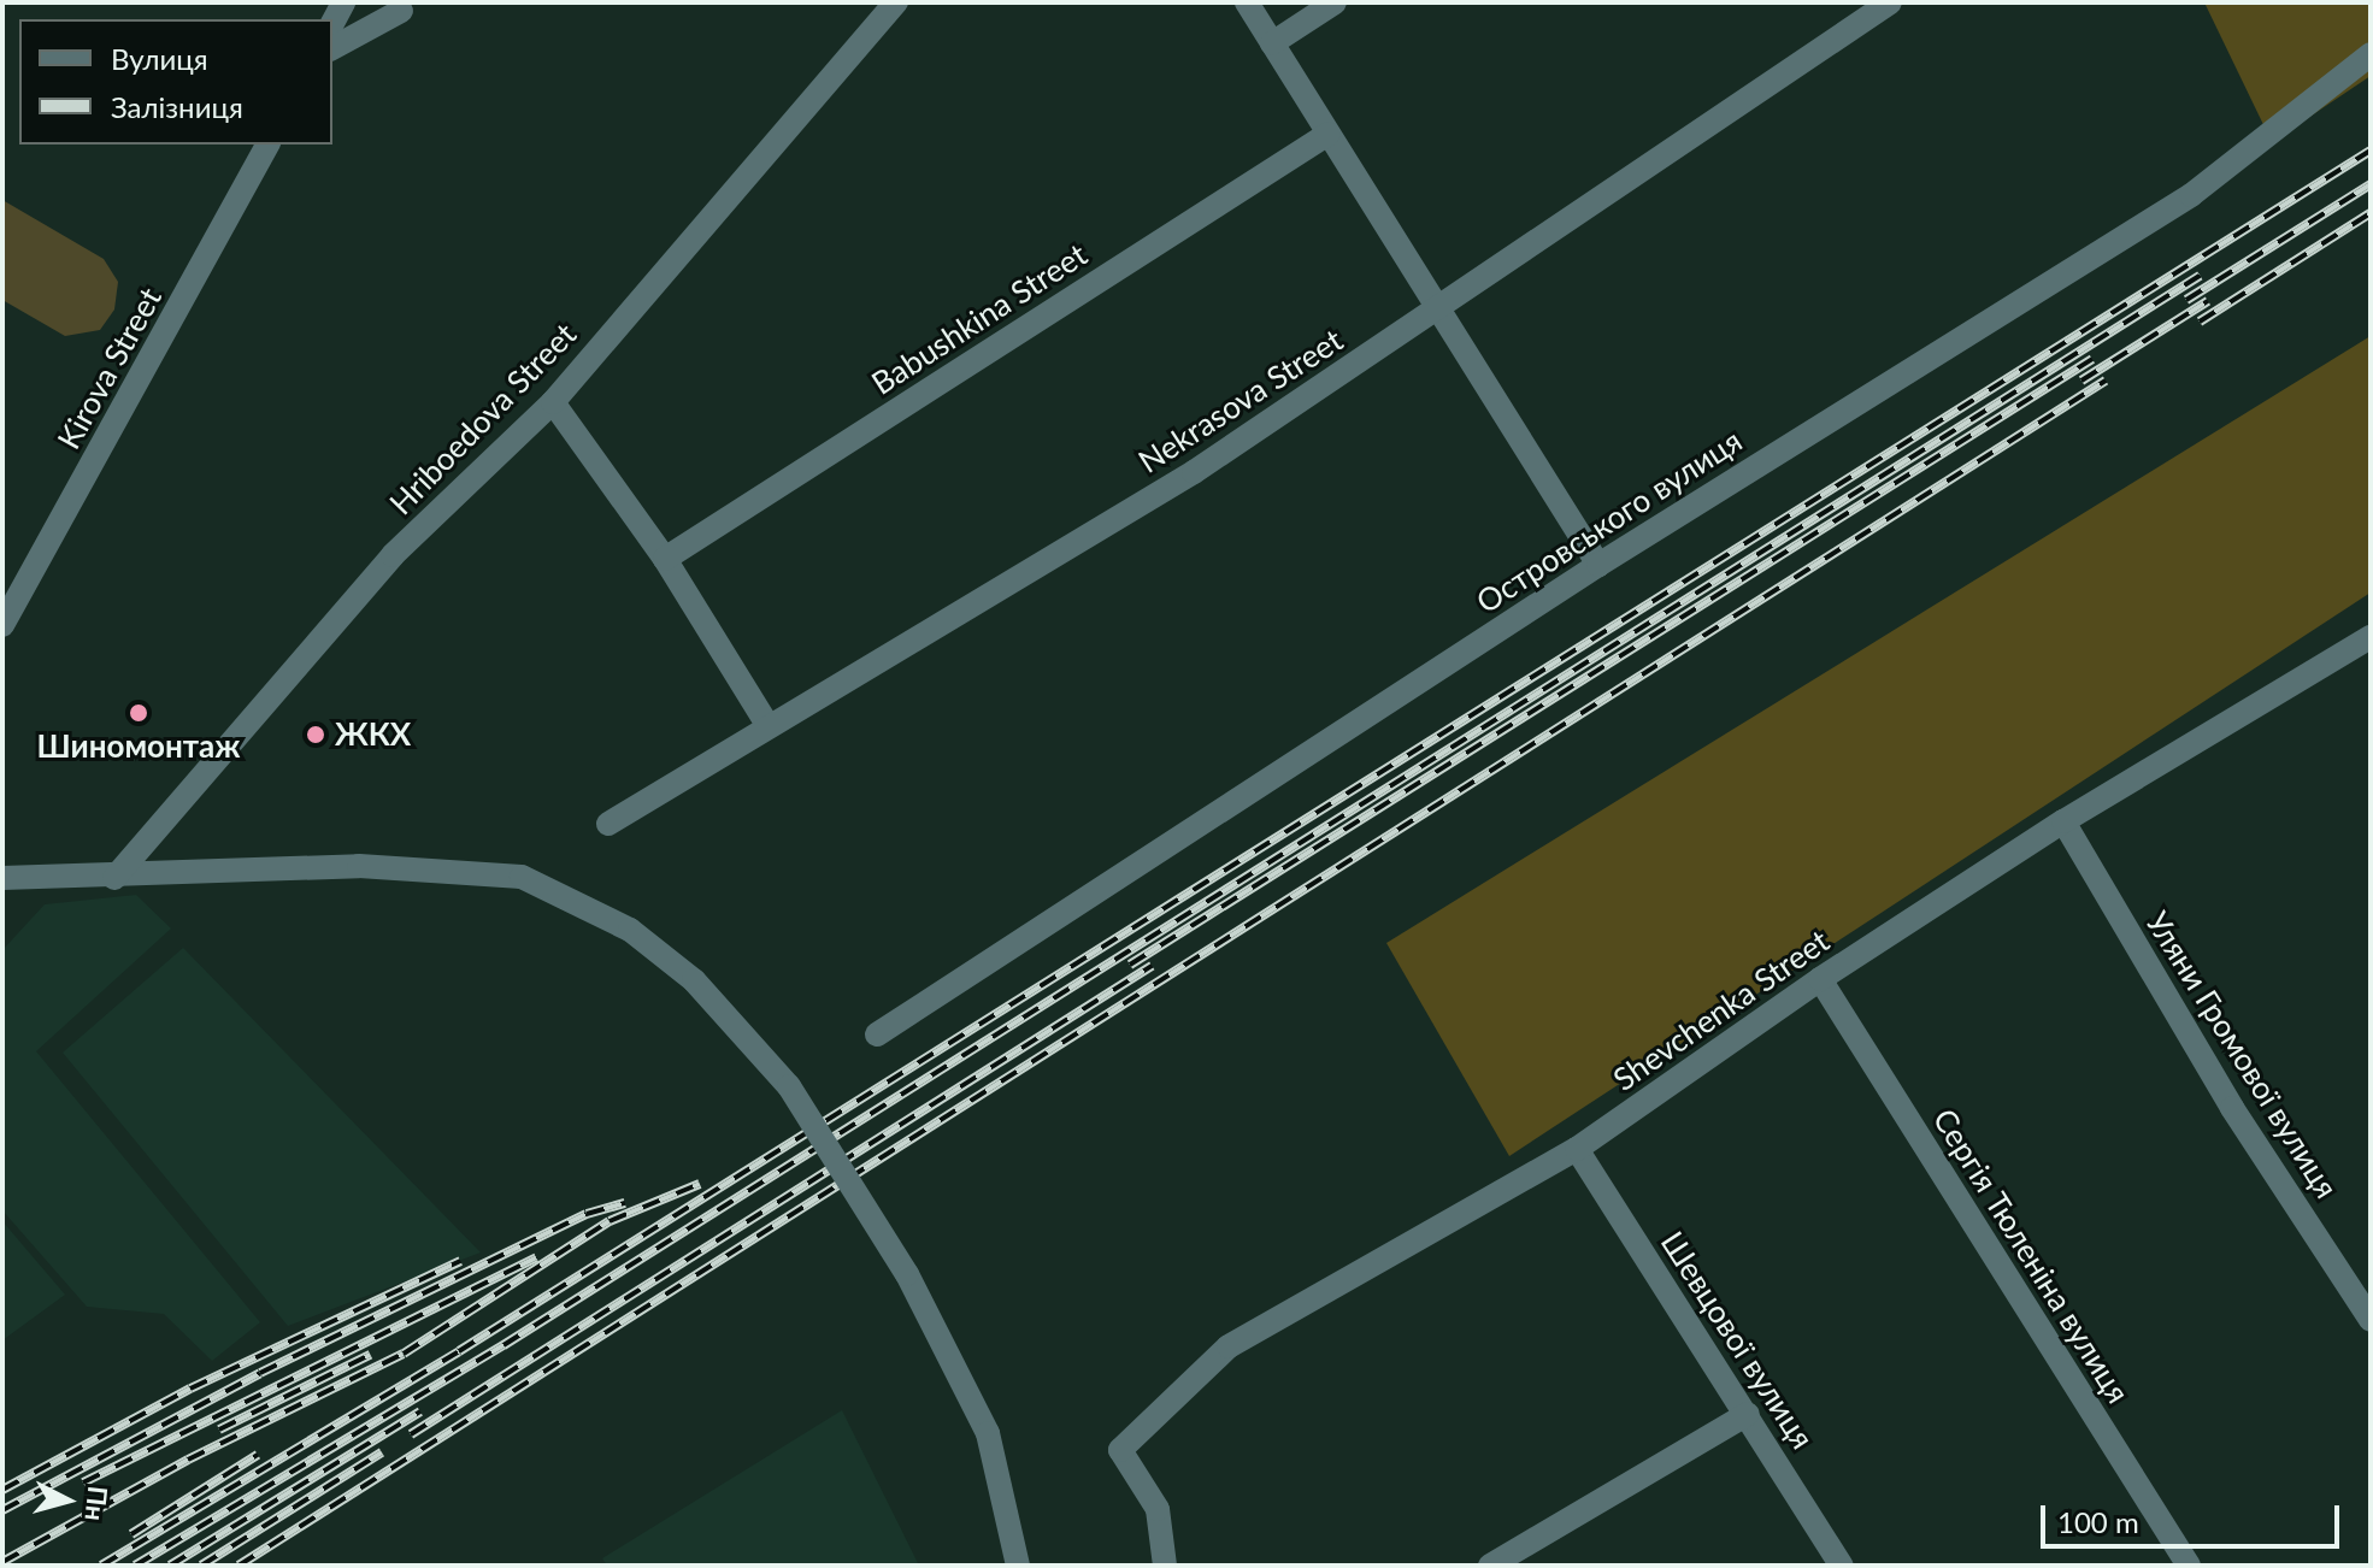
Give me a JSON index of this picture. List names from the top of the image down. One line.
{"streets":{"street":["Babushkina Street","Kirova Street","Nekrasova Street","Hriboedova Street","Островського вулиця","Shevchenka Street","Уляни Громової вулиця","Сергія Тюленіна вулиця","Шевцової вулиця"]},"crossings":[["Shevchenka Street","Уляни Громової вулиця"],["Shevchenka Street","Сергія Тюленіна вулиця"],["Shevchenka Street","Шевцової вулиця"]],"places":["Шиномонтаж","ЖКХ"],"legend":["Вулиця","Залізниця"],"scale_bar":"100 m","north":"right"}
